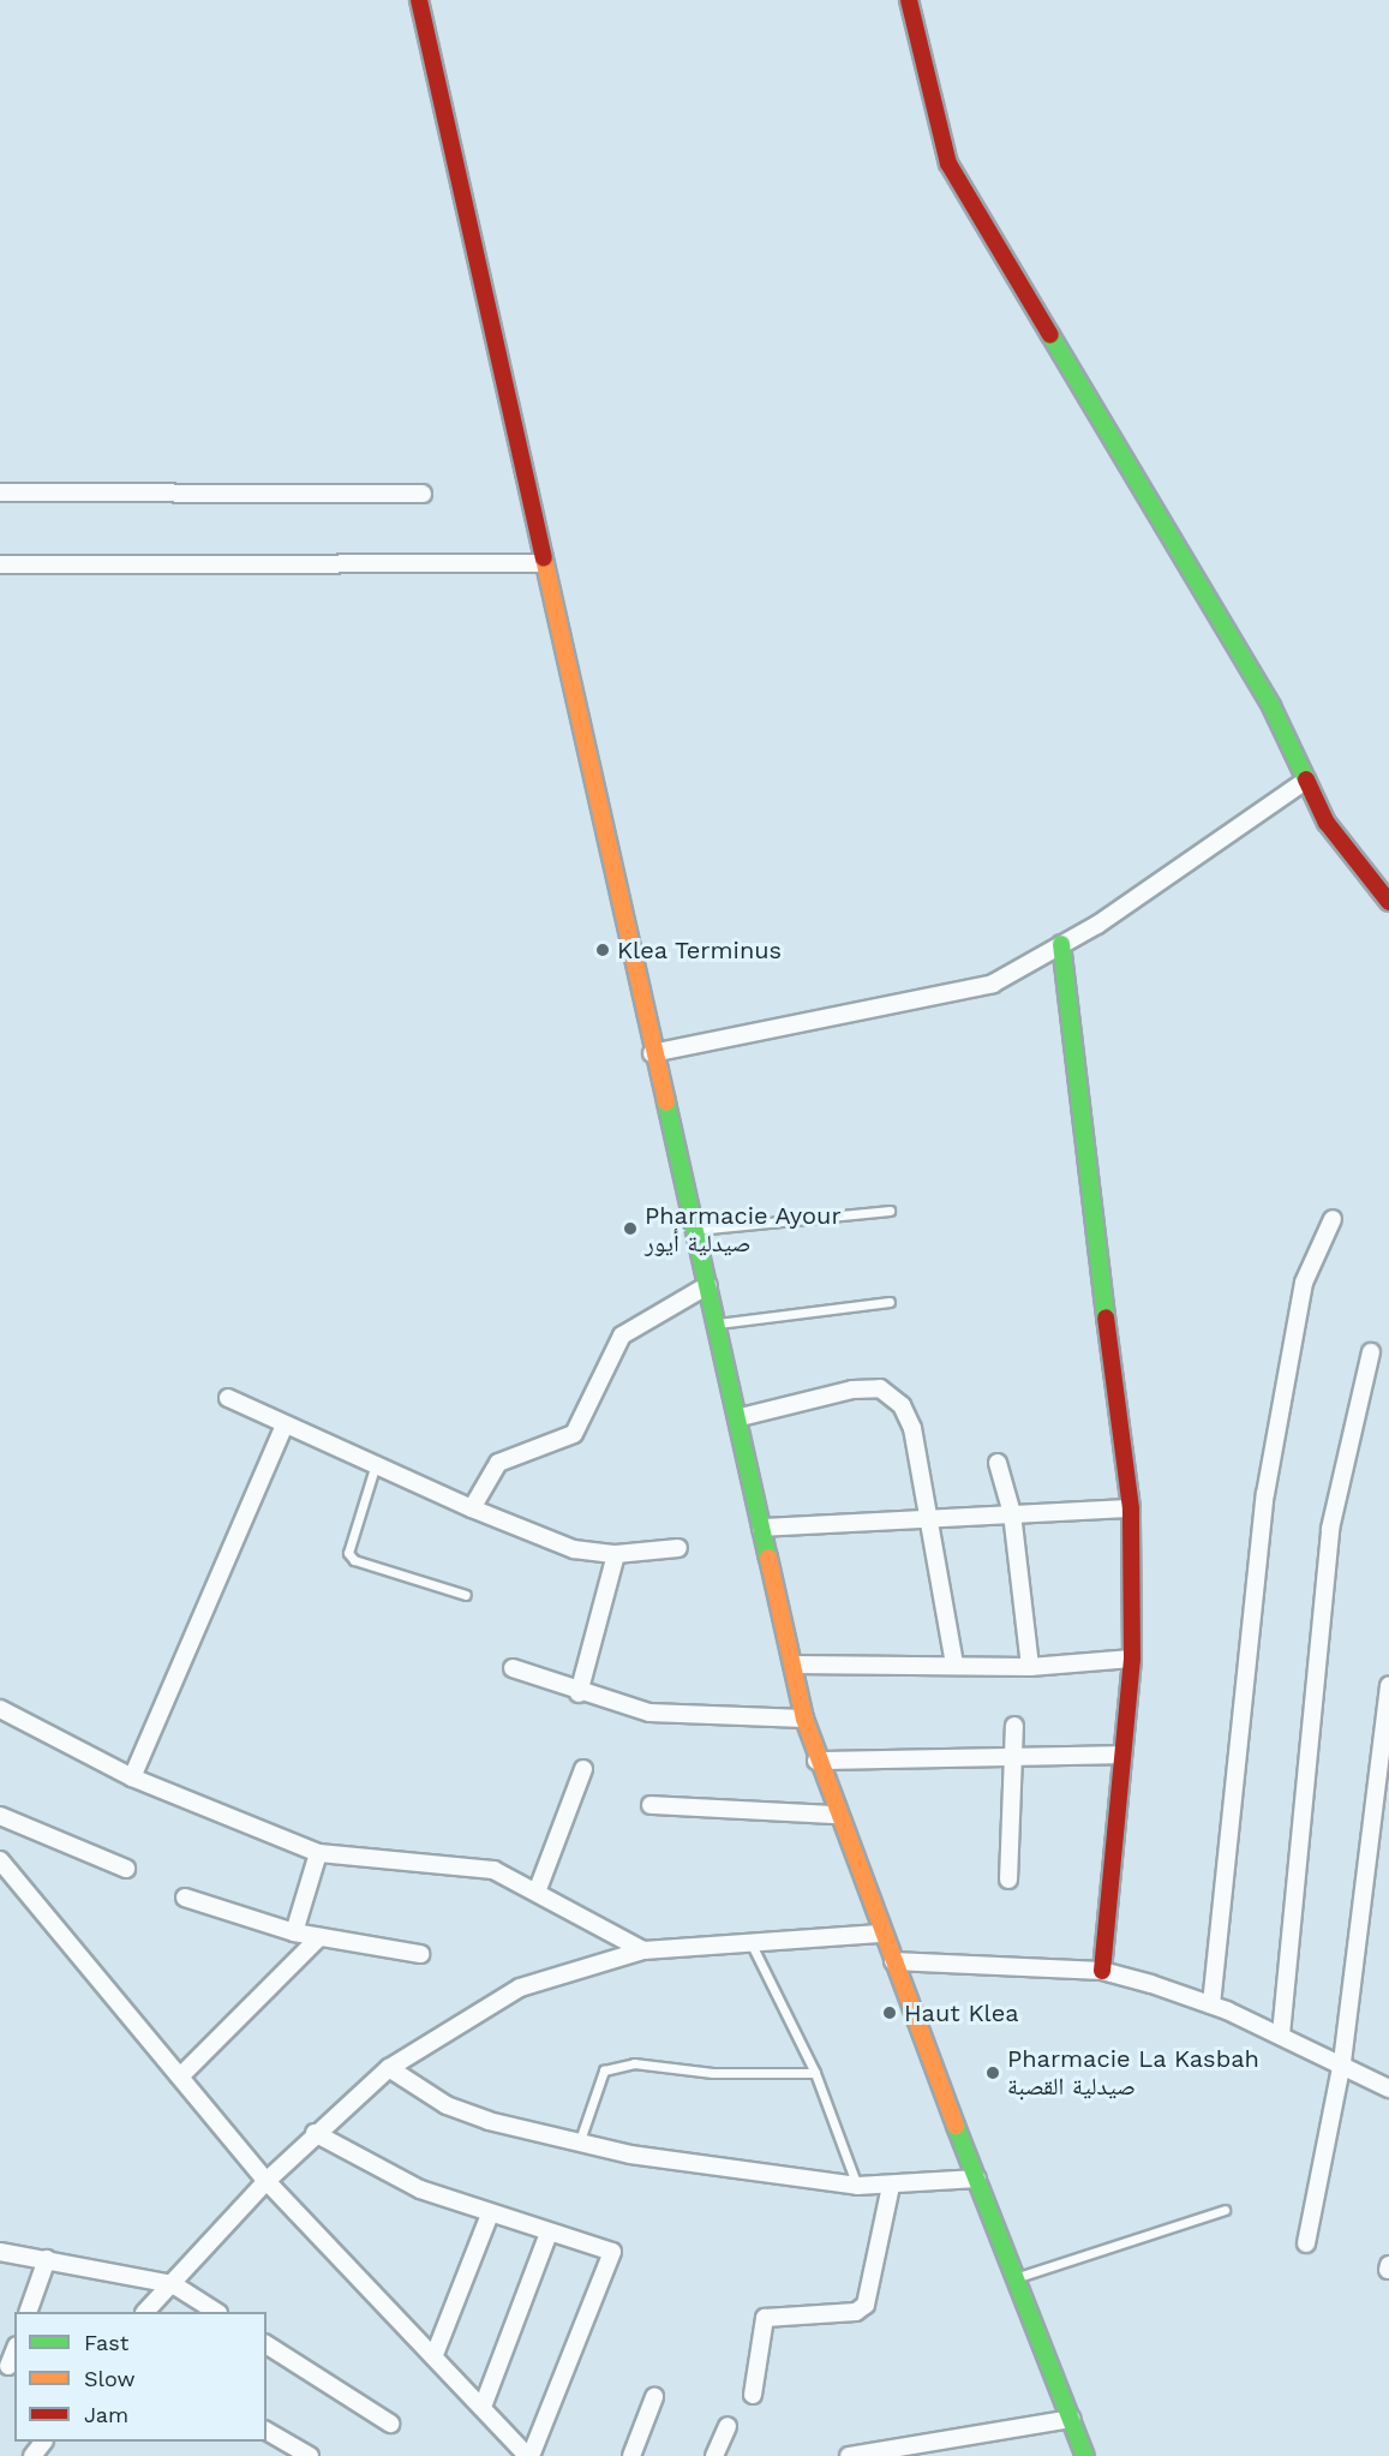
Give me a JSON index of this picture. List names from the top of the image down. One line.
{"places":["Klea Terminus","Pharmacie Ayour صيدلية أيور","Haut Klea","Pharmacie La Kasbah صيدلية القصبة"],"legend":["Fast","Slow","Jam"]}
